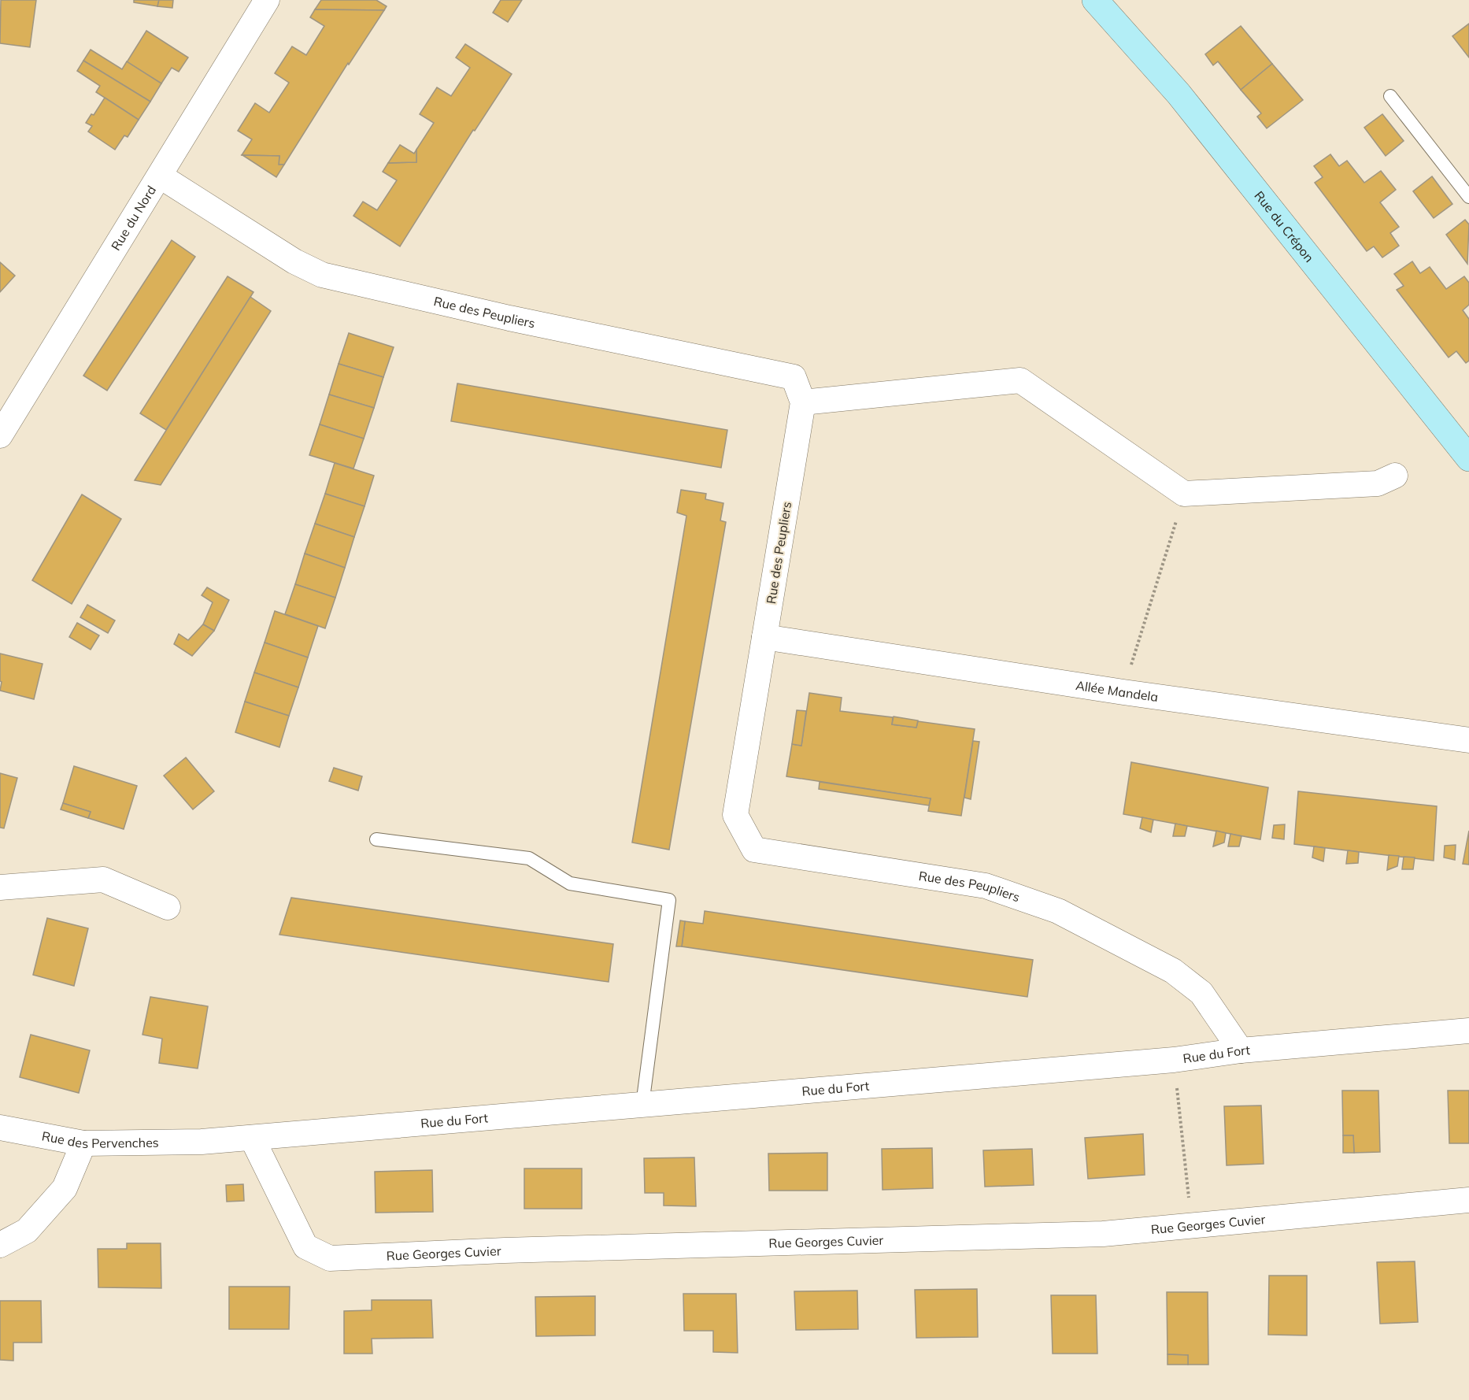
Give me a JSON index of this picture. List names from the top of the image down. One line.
{"streets":{"street":["Rue du Nord","Rue du Crépon","Rue des Peupliers","Allée Mandela","Rue du Fort","Rue des Pervenches","Rue Georges Cuvier"]},"crossings":[["Rue du Nord","Rue des Peupliers"],["Rue des Peupliers","Allée Mandela"],["Rue des Peupliers","Rue du Fort"],["Rue du Fort","Rue des Pervenches"],["Rue du Fort","Rue Georges Cuvier"]]}
